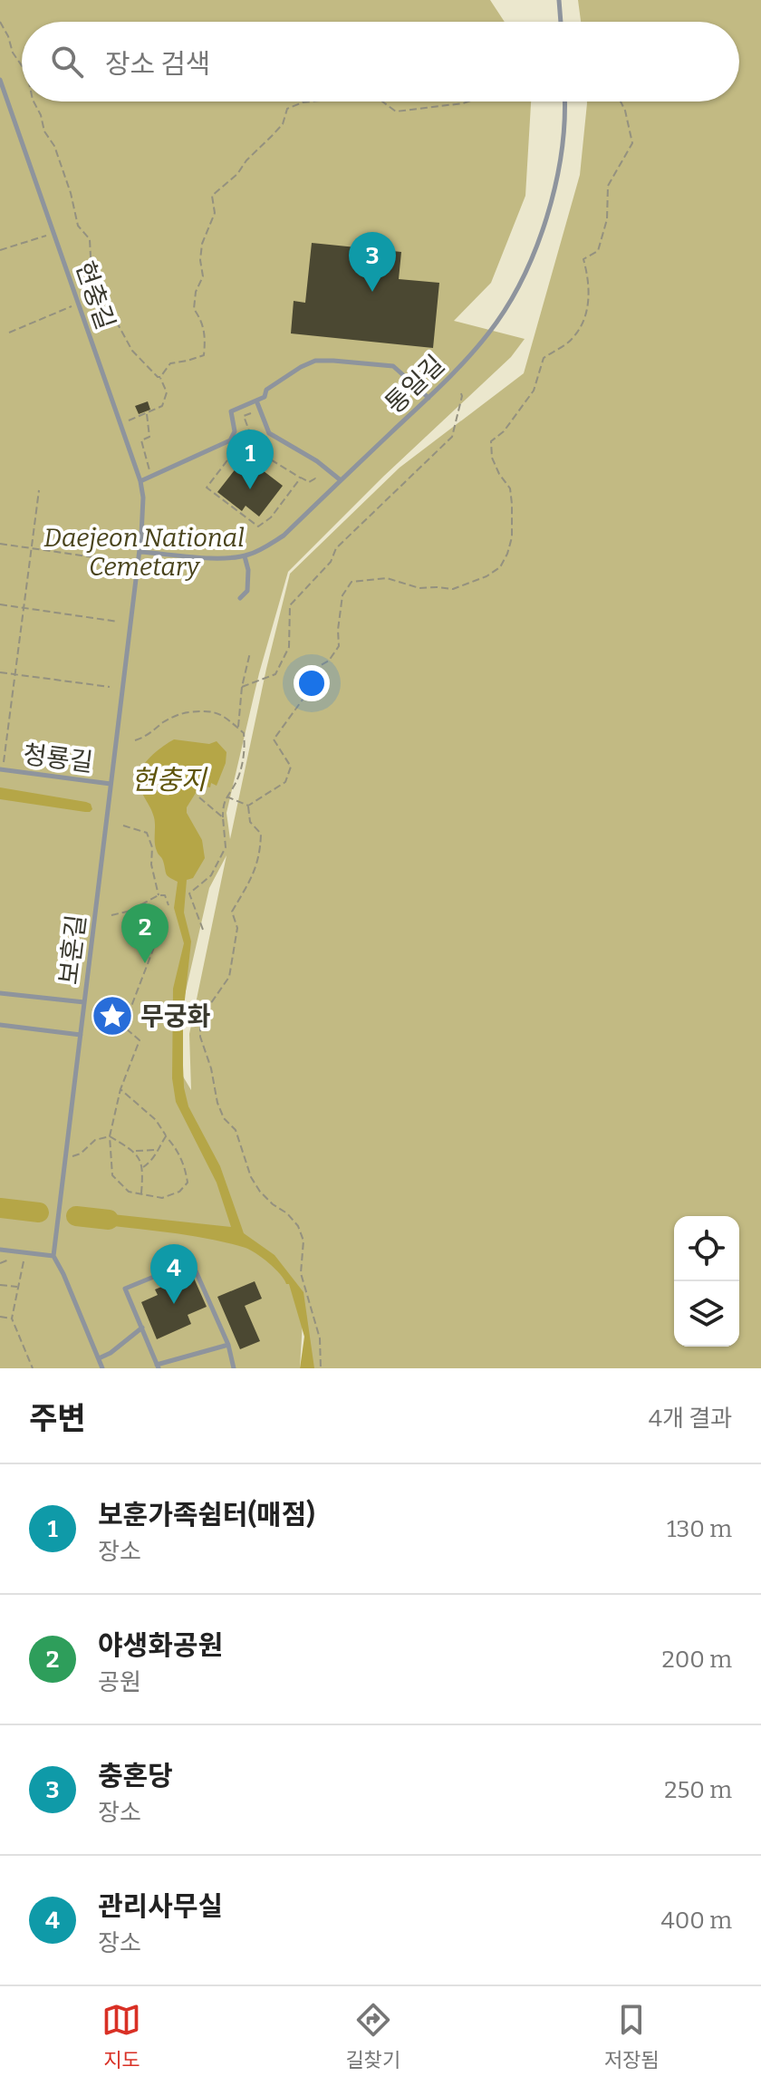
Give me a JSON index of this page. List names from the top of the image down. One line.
{"streets":{"lane":["현충길","통일길","청룡길","보훈길"]},"crossings":[["현충길","보훈길"],["통일길","보훈길"],["청룡길","보훈길"]],"water":["현충지"],"parks":["Daejeon National Cemetary"],"places":{"place":["무궁화"]},"page":{"search":"장소 검색","pins":["3","1","2","4"],"heading":["주변","4개 결과"],"list":[{"mark":"1","name":"보훈가족쉼터(매점)","note":"장소","value":"130 m"},{"mark":"2","name":"야생화공원","note":"공원","value":"200 m"},{"mark":"3","name":"충혼당","note":"장소","value":"250 m"},{"mark":"4","name":"관리사무실","note":"장소","value":"400 m"}],"nav":["지도","길찾기","저장됨"]}}
